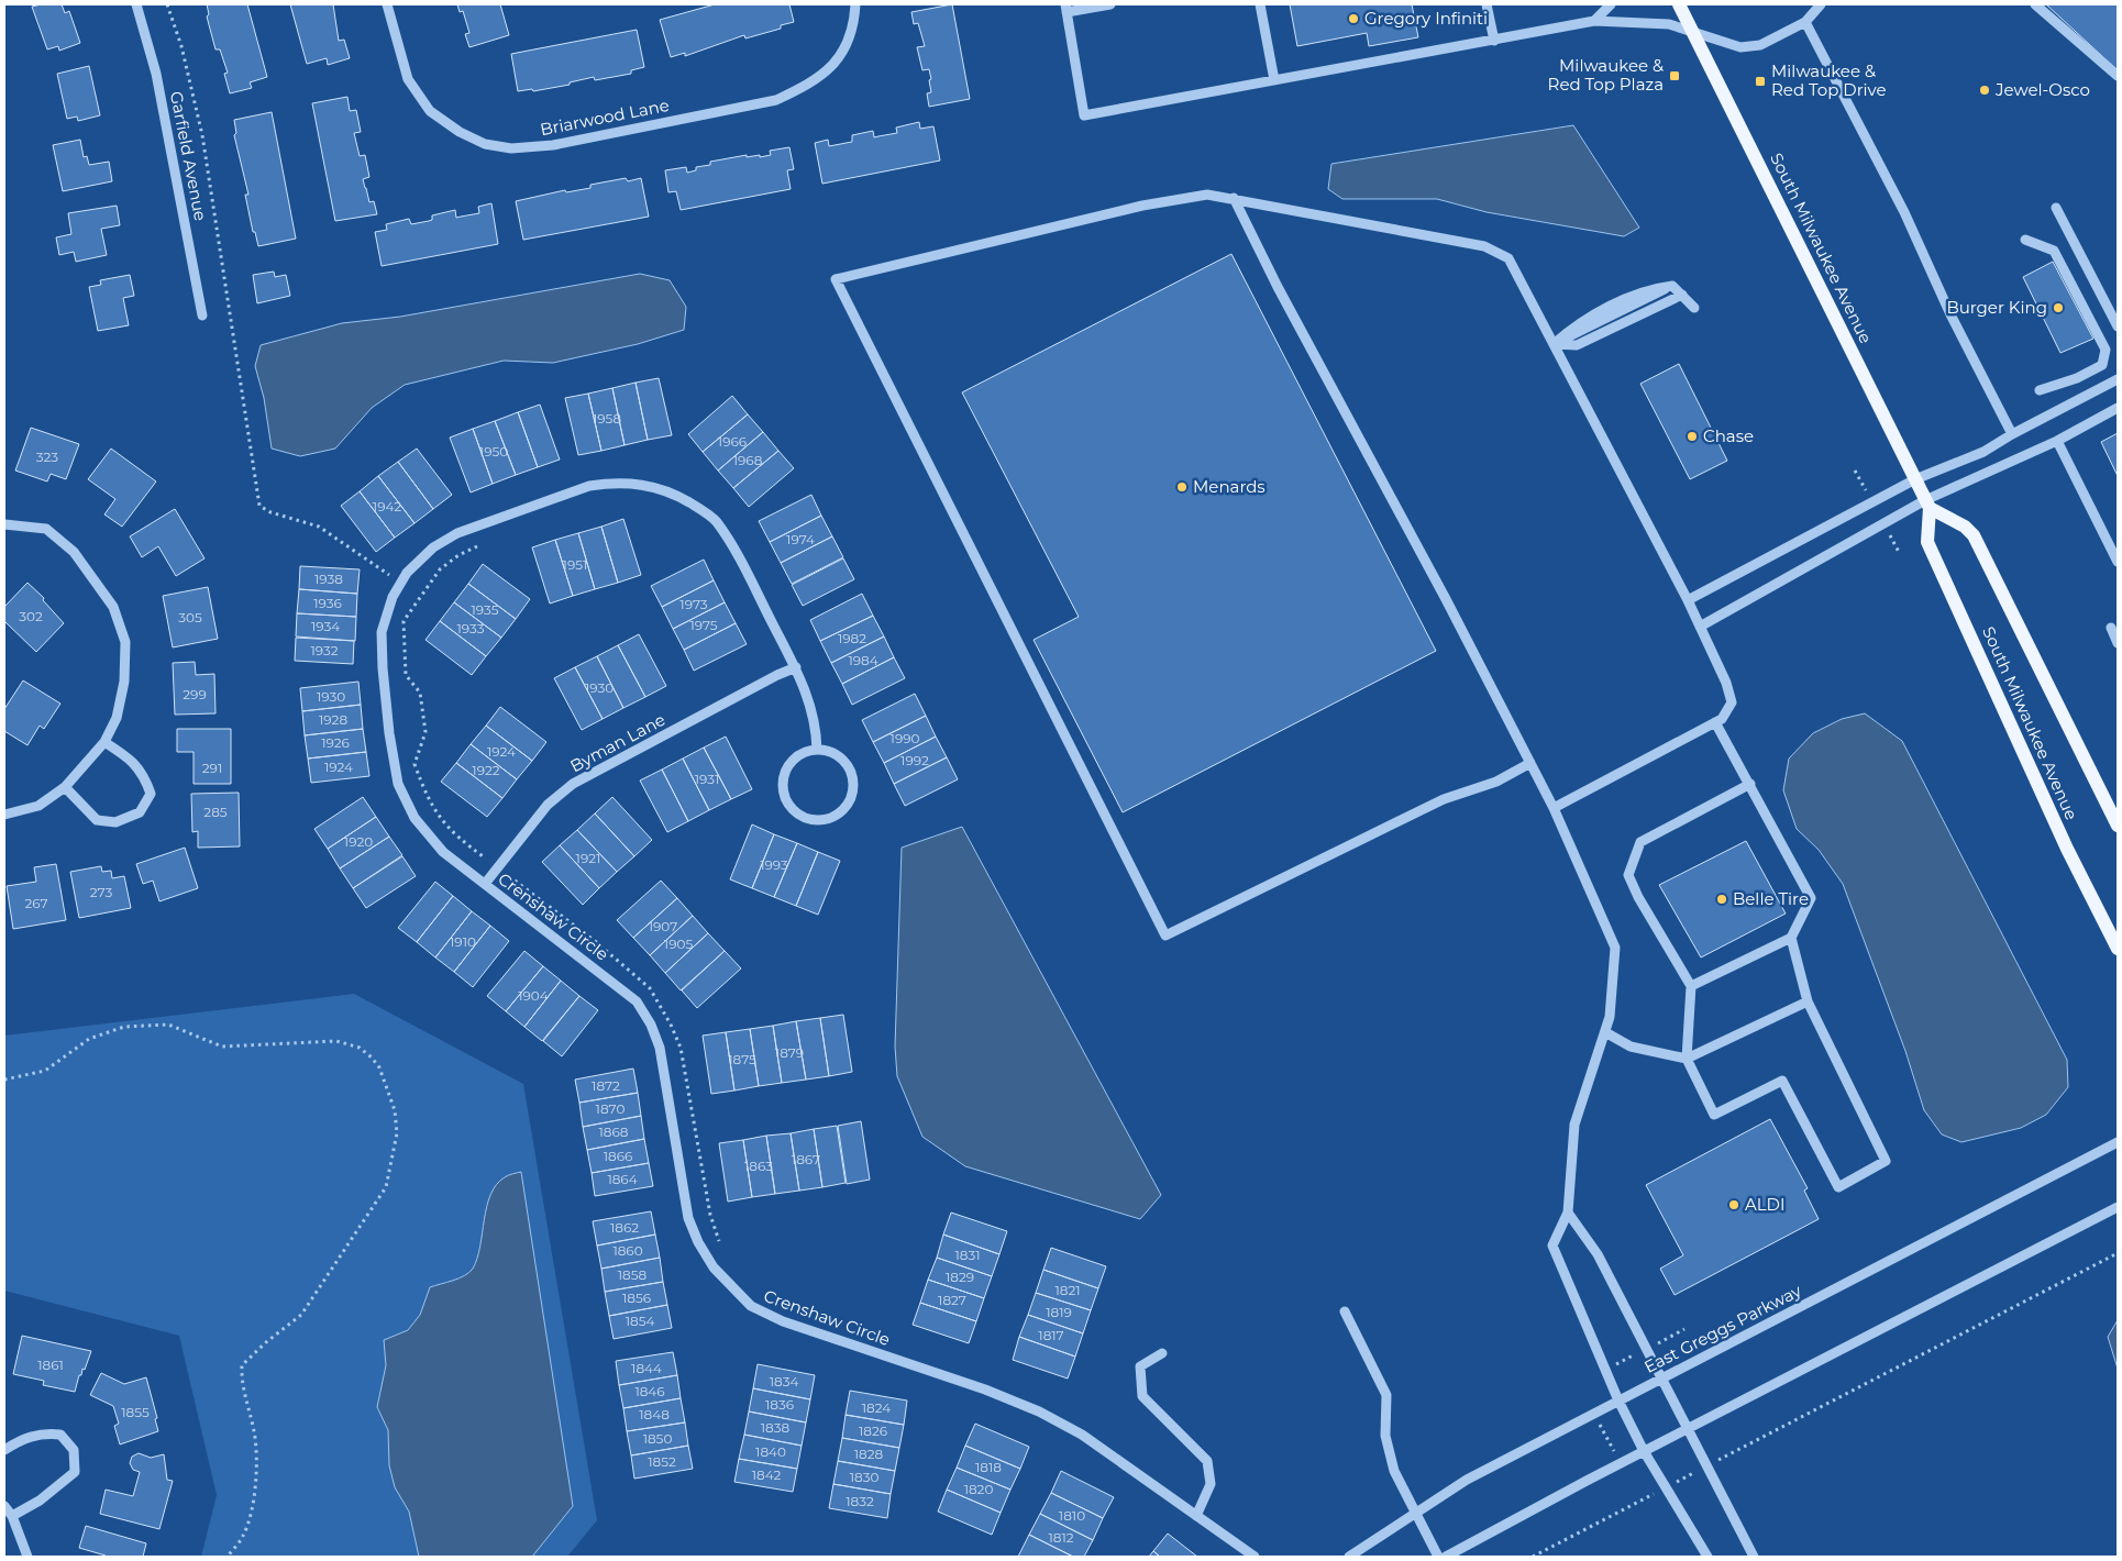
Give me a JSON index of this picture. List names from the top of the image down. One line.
{"streets":{"main road":["South Milwaukee Avenue"],"street":["Briarwood Lane","Garfield Avenue","Byman Lane","Crenshaw Circle","East Greggs Parkway"]},"crossings":[["Byman Lane","Crenshaw Circle"]],"places":{"other":["Gregory Infiniti","Jewel-Osco","Burger King","Chase","Menards","Belle Tire","ALDI"],"transit":["Milwaukee & Red Top Plaza","Milwaukee & Red Top Drive"]},"house_numbers":["1958","1966","1950","323","1968","1942","1974","1951","1938","1936","1973","1935","302","305","1975","1934","1933","1982","1932","1984","1930","299","1930","1928","1990","1926","1924","1992","1924","291","1922","1931","285","1920","1921","1993","273","267","1907","1910","1905","1904","1879","1875","1872","1870","1868","1866","1867","1863","1864","1862","1860","1831","1858","1829","1821","1856","1827","1819","1854","1817","1861","1844","1834","1846","1836","1824","1855","1848","1838","1826","1850","1840","1828","1852","1818","1842","1830","1820","1832","1810","1812"]}
